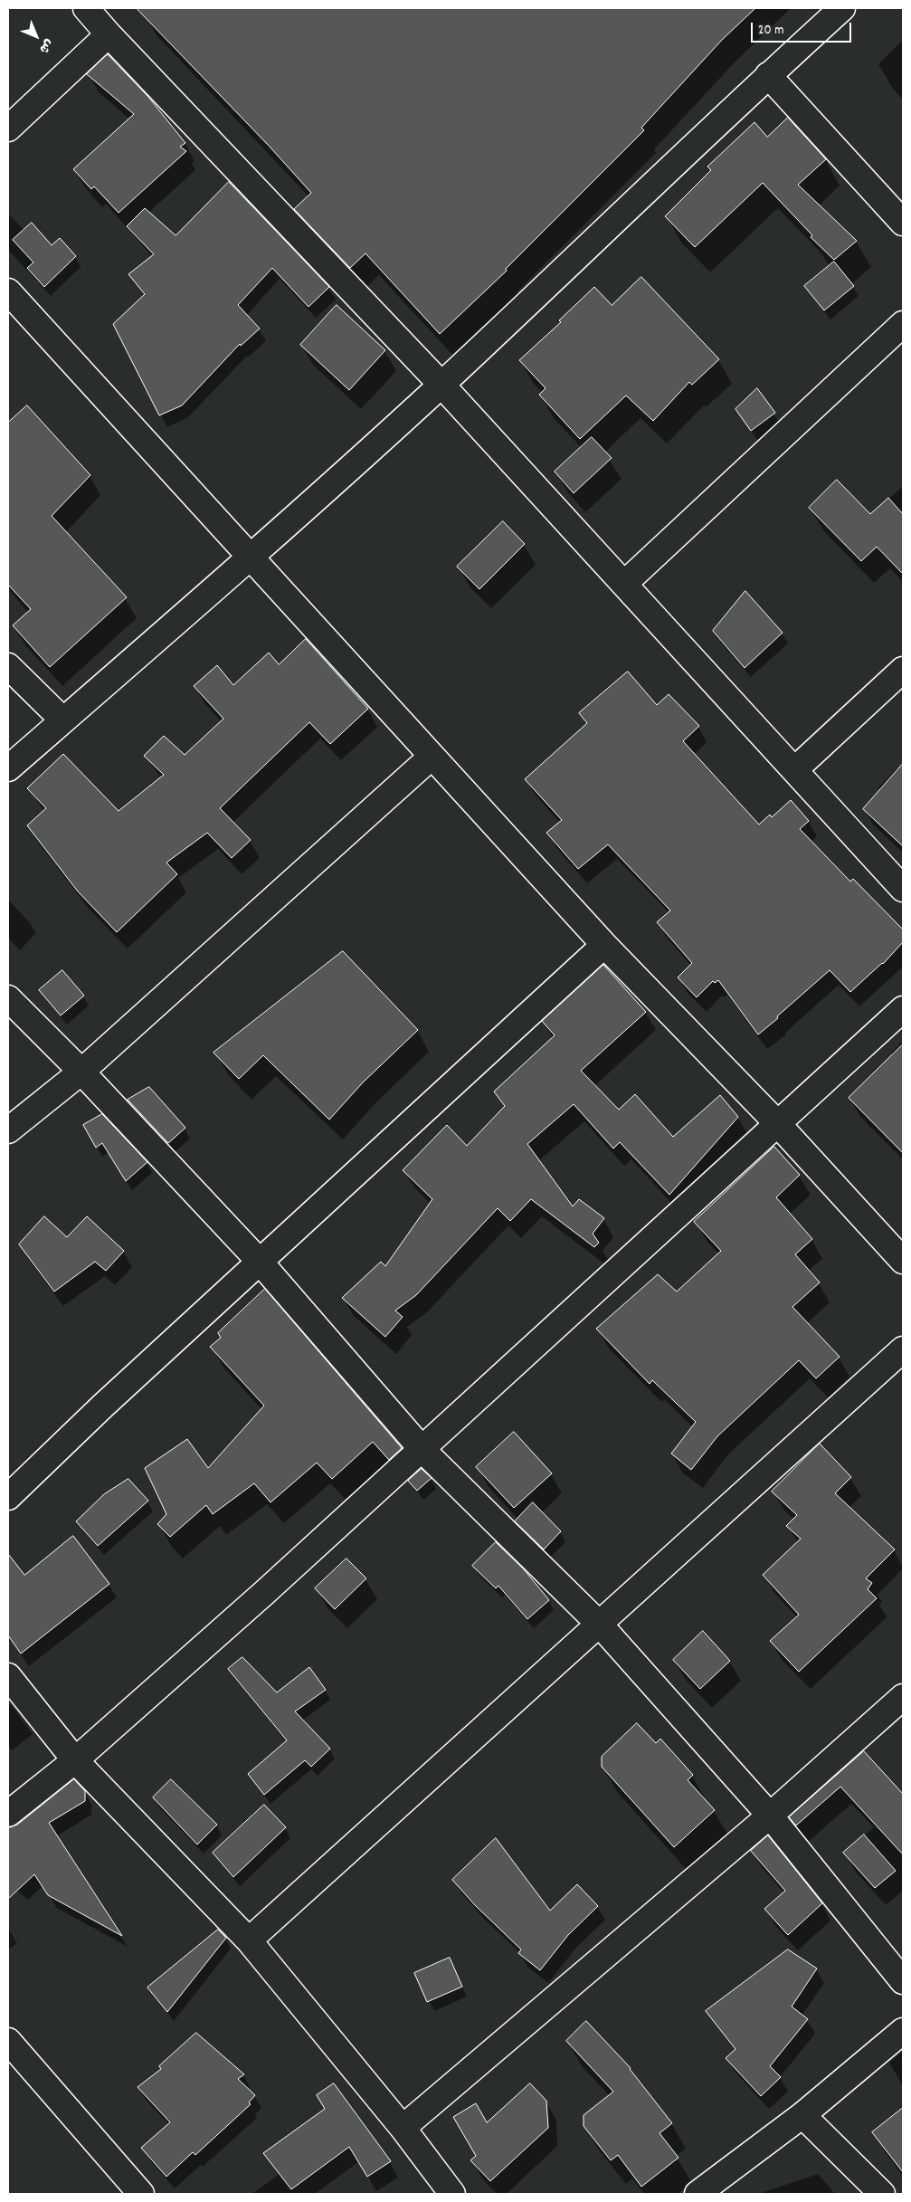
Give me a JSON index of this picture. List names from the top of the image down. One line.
{"scale_bar":"20 m","north":"bottom right"}
